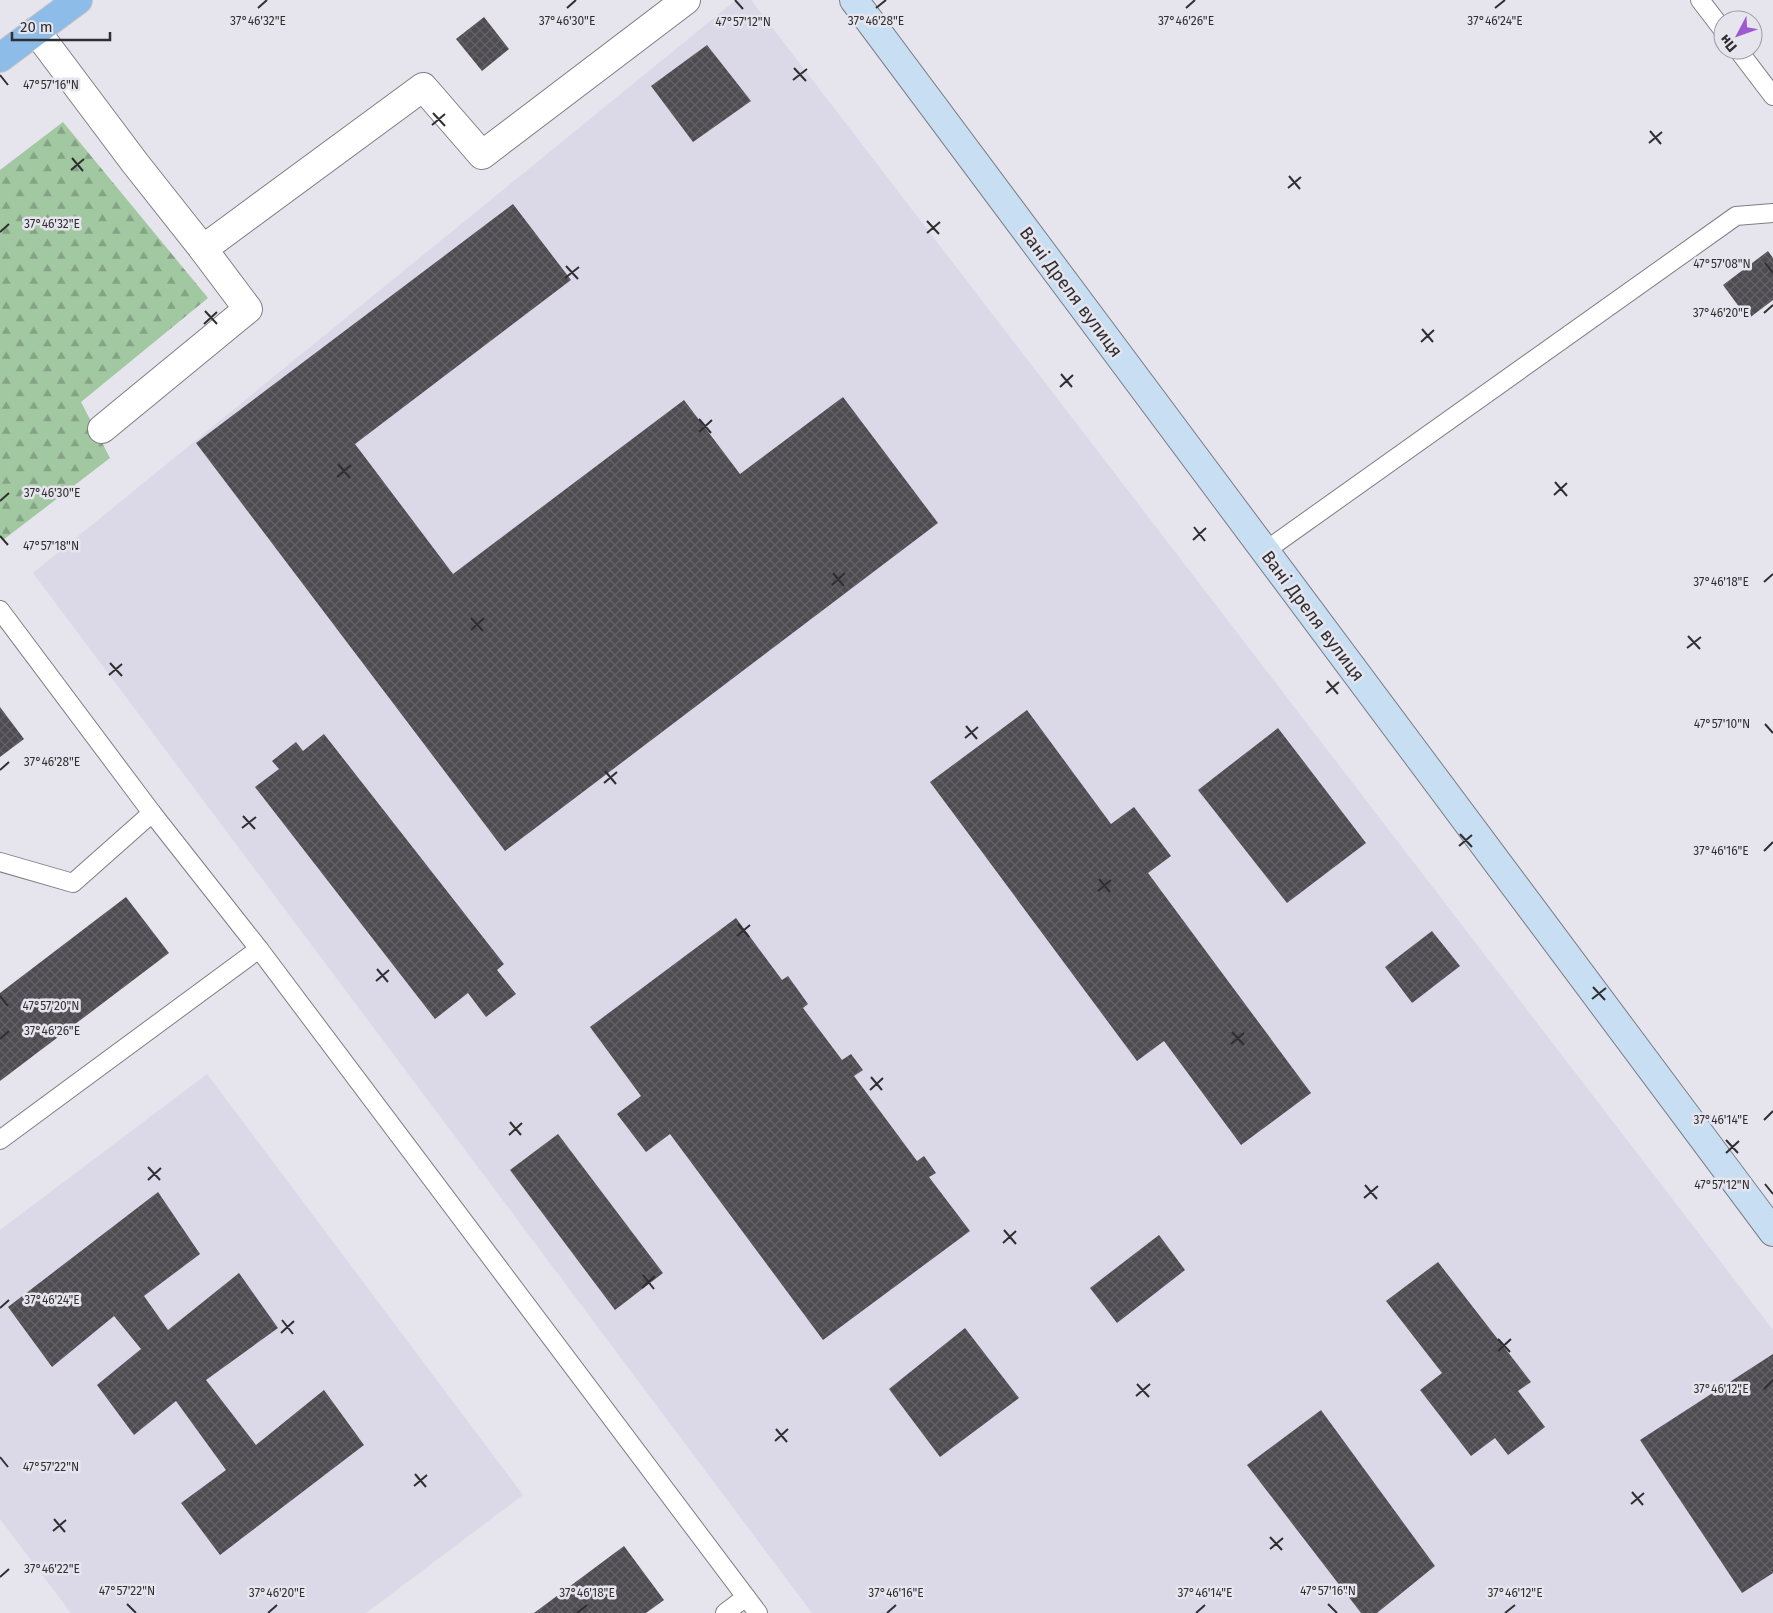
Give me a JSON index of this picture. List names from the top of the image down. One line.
{"streets":{"street":["Вані Дреля вулиця"]},"scale_bar":"20 m","north":"bottom left","coordinates":["37°46'32\"E","37°46'30\"E","37°46'28\"E","37°46'26\"E","37°46'24\"E","47°57'12\"N","47°57'16\"N","47°57'08\"N","37°46'20\"E","47°57'18\"N","37°46'18\"E","47°57'10\"N","37°46'16\"E","47°57'20\"N","37°46'14\"E","37°46'12\"E","47°57'22\"N","37°46'22\"E"]}
